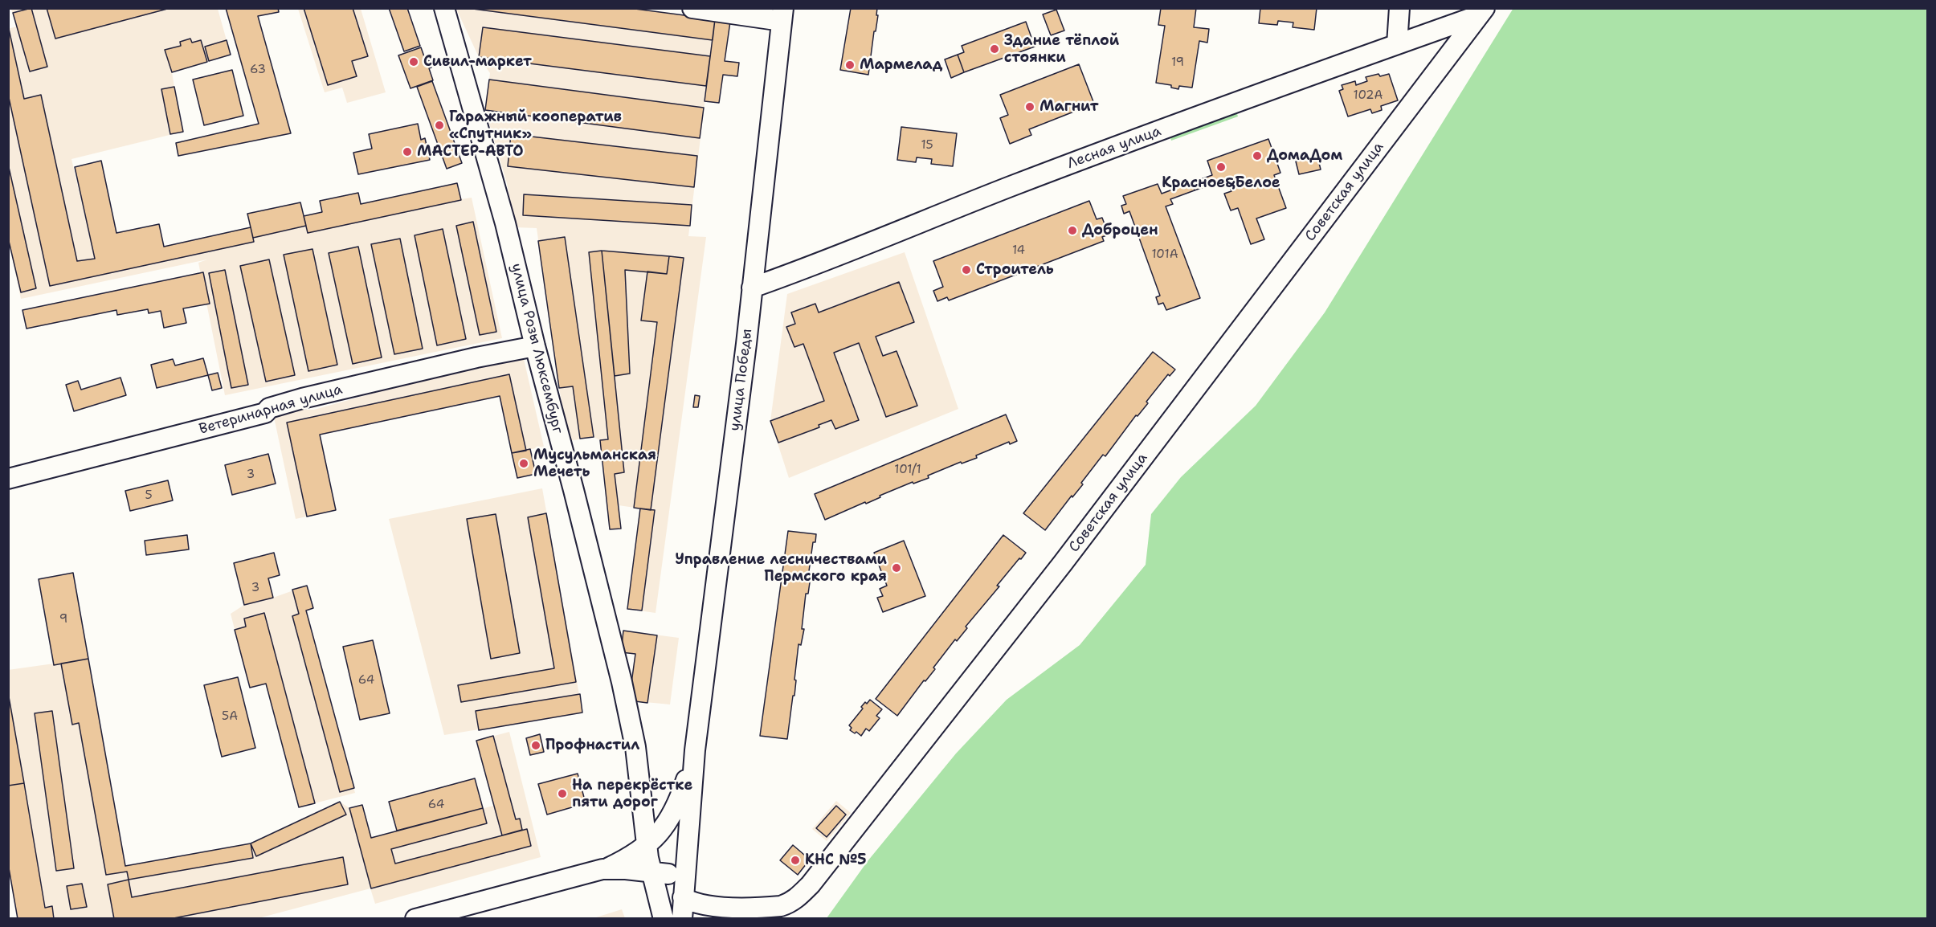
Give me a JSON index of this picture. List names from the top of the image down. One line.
{"streets":{"street":["Лесная улица","Советская улица","улица Розы Люксембург","улица Победы","Ветеринарная улица"]},"crossings":[["Лесная улица","Советская улица"],["Лесная улица","улица Победы"],["улица Розы Люксембург","Ветеринарная улица"]],"places":["Здание тёплой стоянки","Сивил-маркет","Мармелад","Магнит","Гаражный кооператив «Спутник»","МАСТЕР-АВТО","ДомаДом","Красное&Белое","Доброцен","Строитель","Мусульманская Мечеть","Управление лесничествами Пермского края","Профнастил","На перекрёстке пяти дорог","КНС №5"],"house_numbers":["19","63","102А","15","14","101А","101/1","3","5","3","9","64","5А","64"]}
